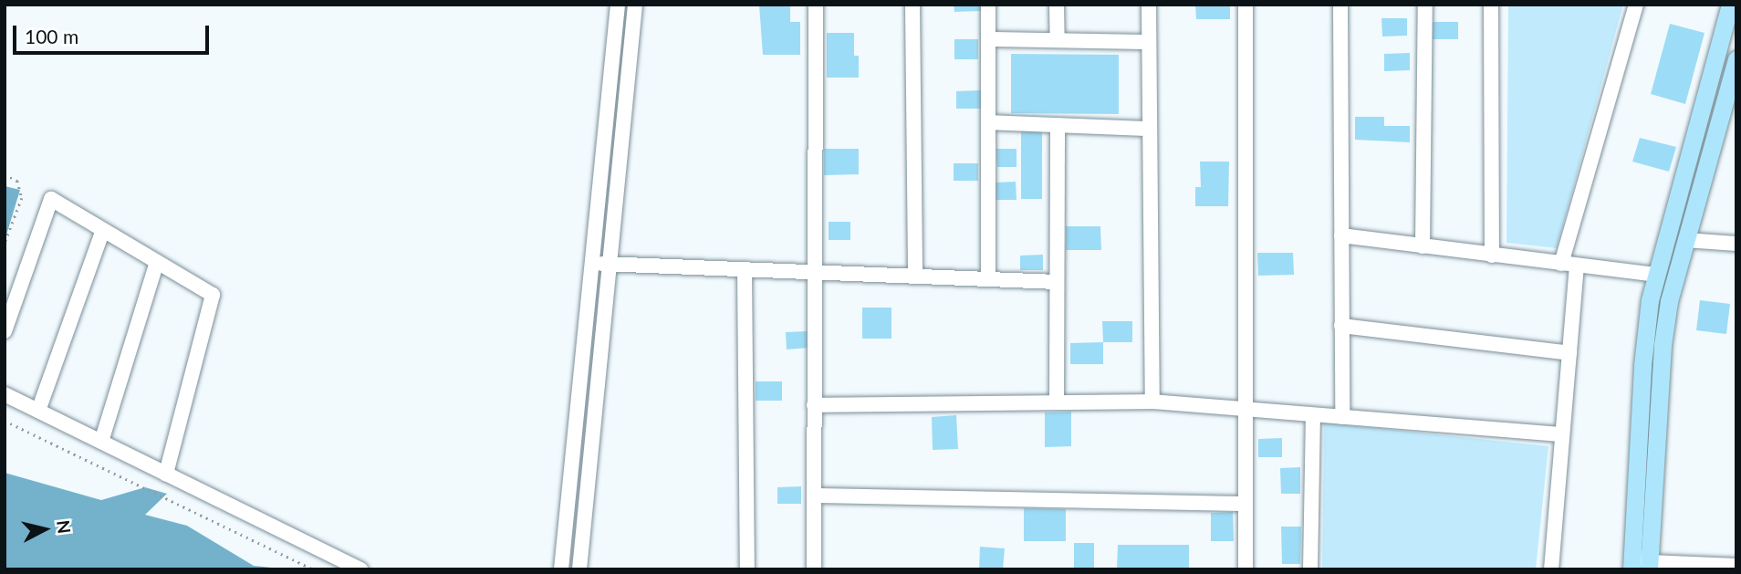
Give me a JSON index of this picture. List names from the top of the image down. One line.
{"scale_bar":"100 m","north":"right"}
